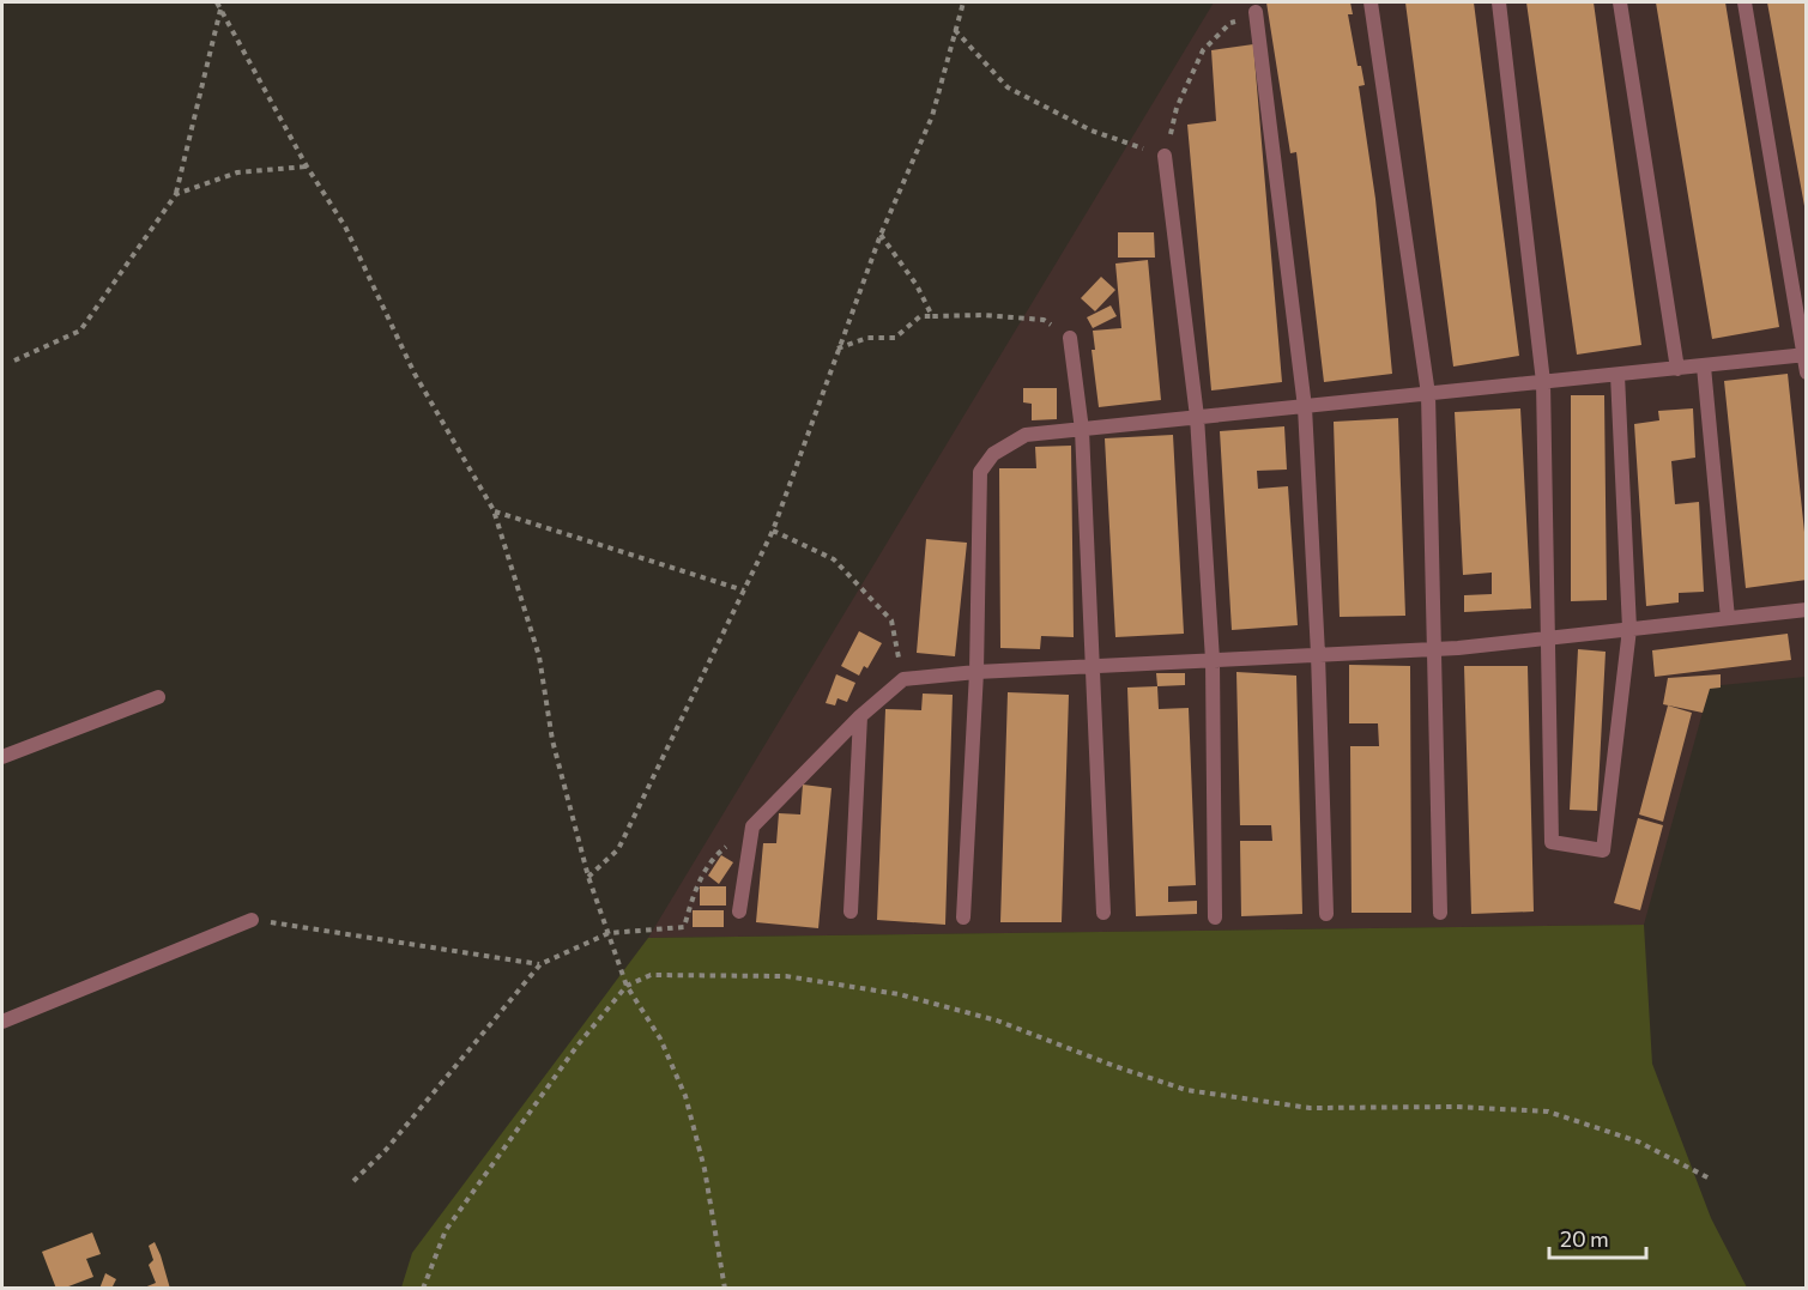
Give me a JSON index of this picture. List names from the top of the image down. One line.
{"scale_bar":"20 m"}
